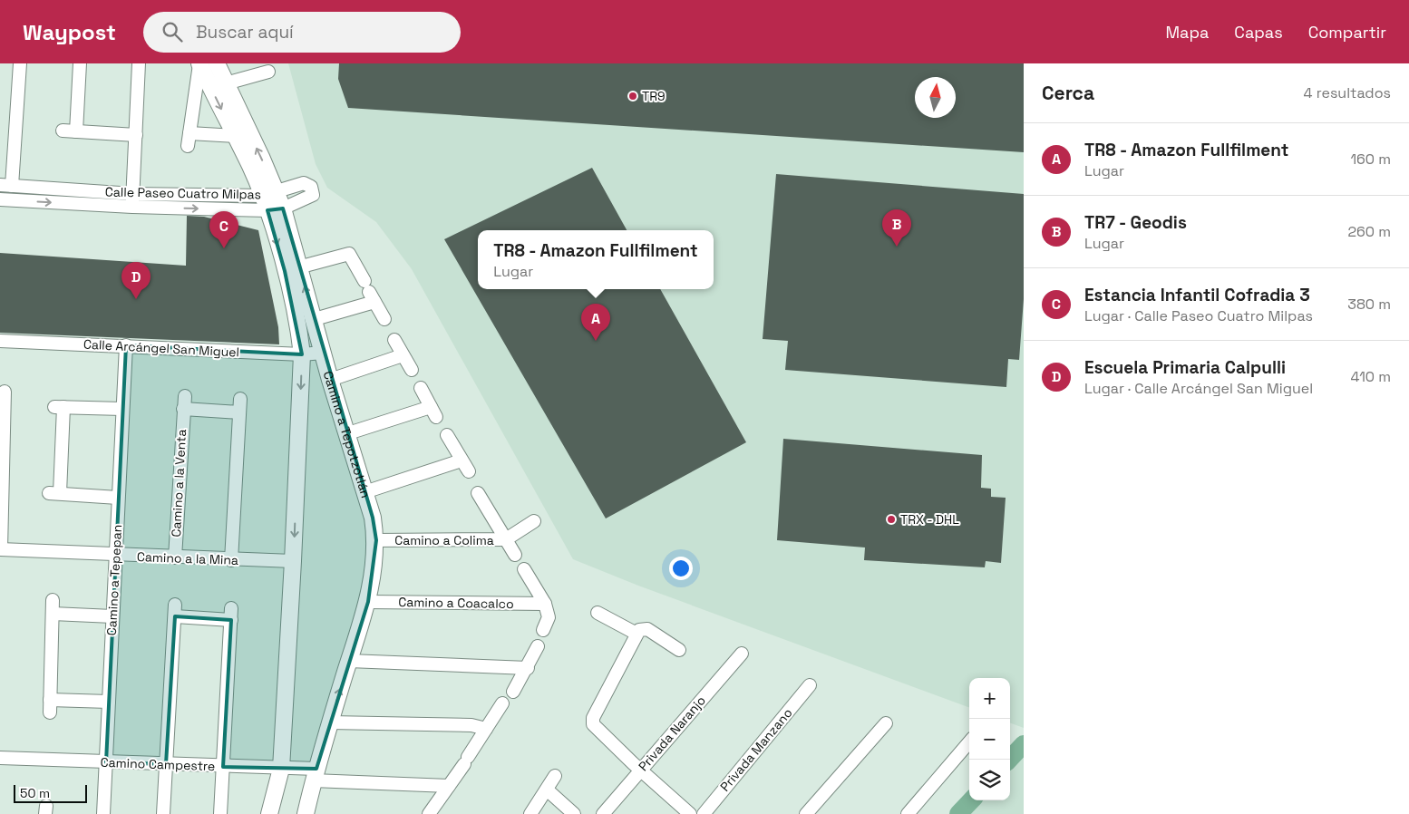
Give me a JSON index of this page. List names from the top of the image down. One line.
{"streets":{"main road":["Camino a Tepotzotlán"],"street":["Calle Paseo Cuatro Milpas","Calle Arcángel San Miguel","Camino a la Venta","Camino a Colima","Camino a la Mina","Camino a Tepepan","Camino a Coacalco","Privada Naranjo","Privada Manzano","Camino Campestre"]},"crossings":[["Calle Paseo Cuatro Milpas","Camino a Tepotzotlán"],["Calle Arcángel San Miguel","Camino a Tepotzotlán"],["Calle Arcángel San Miguel","Camino a Tepepan"],["Camino a Tepotzotlán","Camino a Colima"],["Camino a Tepotzotlán","Camino a la Mina"],["Camino a Tepotzotlán","Camino a Coacalco"],["Camino a Tepotzotlán","Camino Campestre"],["Camino a la Venta","Camino a la Mina"],["Camino a la Mina","Camino a Tepepan"],["Camino a Tepepan","Camino Campestre"]],"places":["TR9","TRX - DHL"],"scale_bar":"50 m","north":"top","page":{"header":"Waypost","search":"Buscar aquí","nav":["Mapa","Capas","Compartir"],"heading":["Cerca","4 resultados"],"list":[{"mark":"A","name":"TR8 - Amazon Fullfilment","note":"Lugar","value":"160 m"},{"mark":"B","name":"TR7 - Geodis","note":"Lugar","value":"260 m"},{"mark":"C","name":"Estancia Infantil Cofradia 3","note":"Lugar · Calle Paseo Cuatro Milpas","value":"380 m"},{"mark":"D","name":"Escuela Primaria Calpulli","note":"Lugar · Calle Arcángel San Miguel","value":"410 m"}],"pins":["B","C","D","A"],"popup":["TR8 - Amazon Fullfilment","Lugar"],"map_buttons":["+","−"],"scale":"50 m"}}
